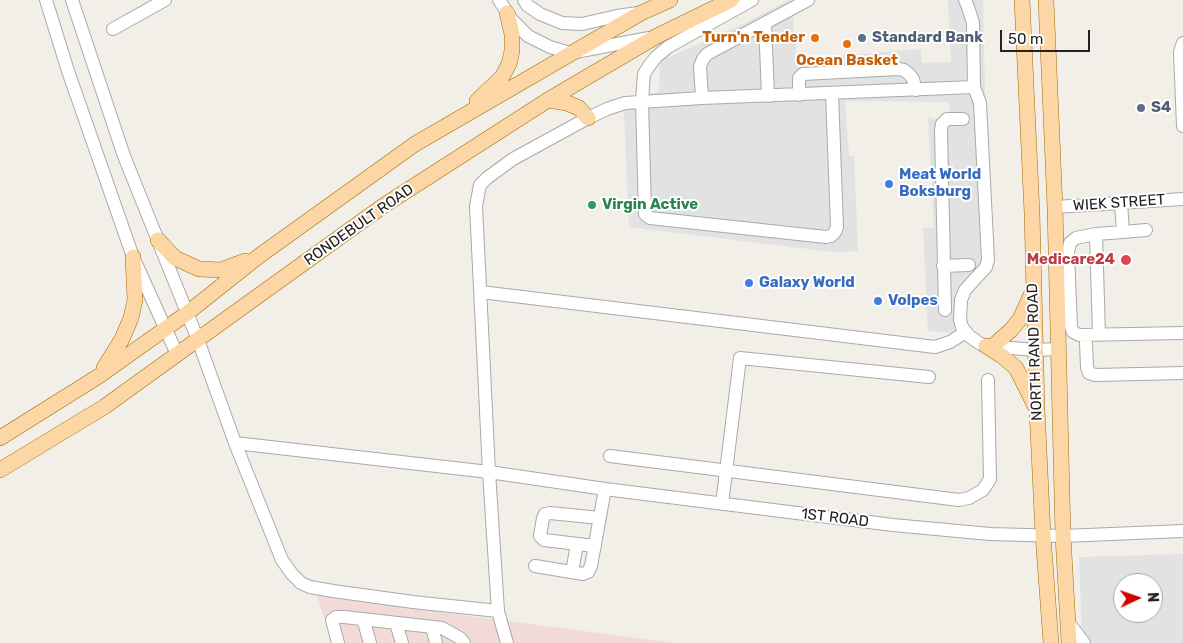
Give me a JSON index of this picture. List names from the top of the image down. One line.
{"streets":{"main road":["RONDEBULT ROAD","NORTH RAND ROAD"],"street":["WIEK STREET","1ST ROAD"]},"crossings":[["WIEK STREET","NORTH RAND ROAD"],["NORTH RAND ROAD","1ST ROAD"]],"places":["Turn'n Tender","Standard Bank","Ocean Basket","S4","Meat World Boksburg","Virgin Active","Medicare24","Galaxy World","Volpes"],"scale_bar":"50 m","north":"right"}
